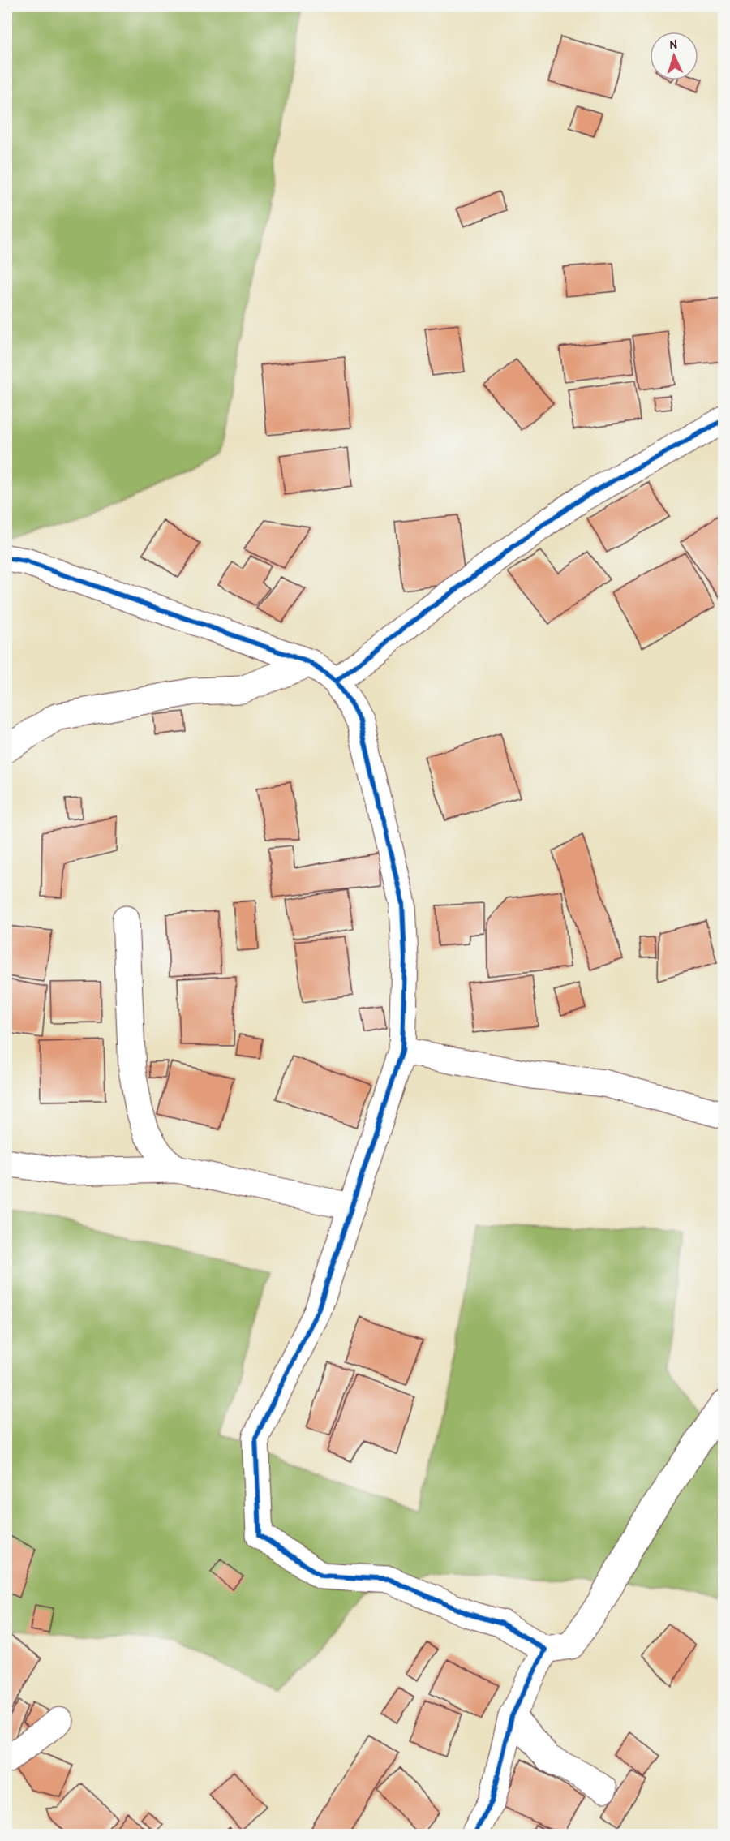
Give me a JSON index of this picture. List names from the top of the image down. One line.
{"north":"top"}
